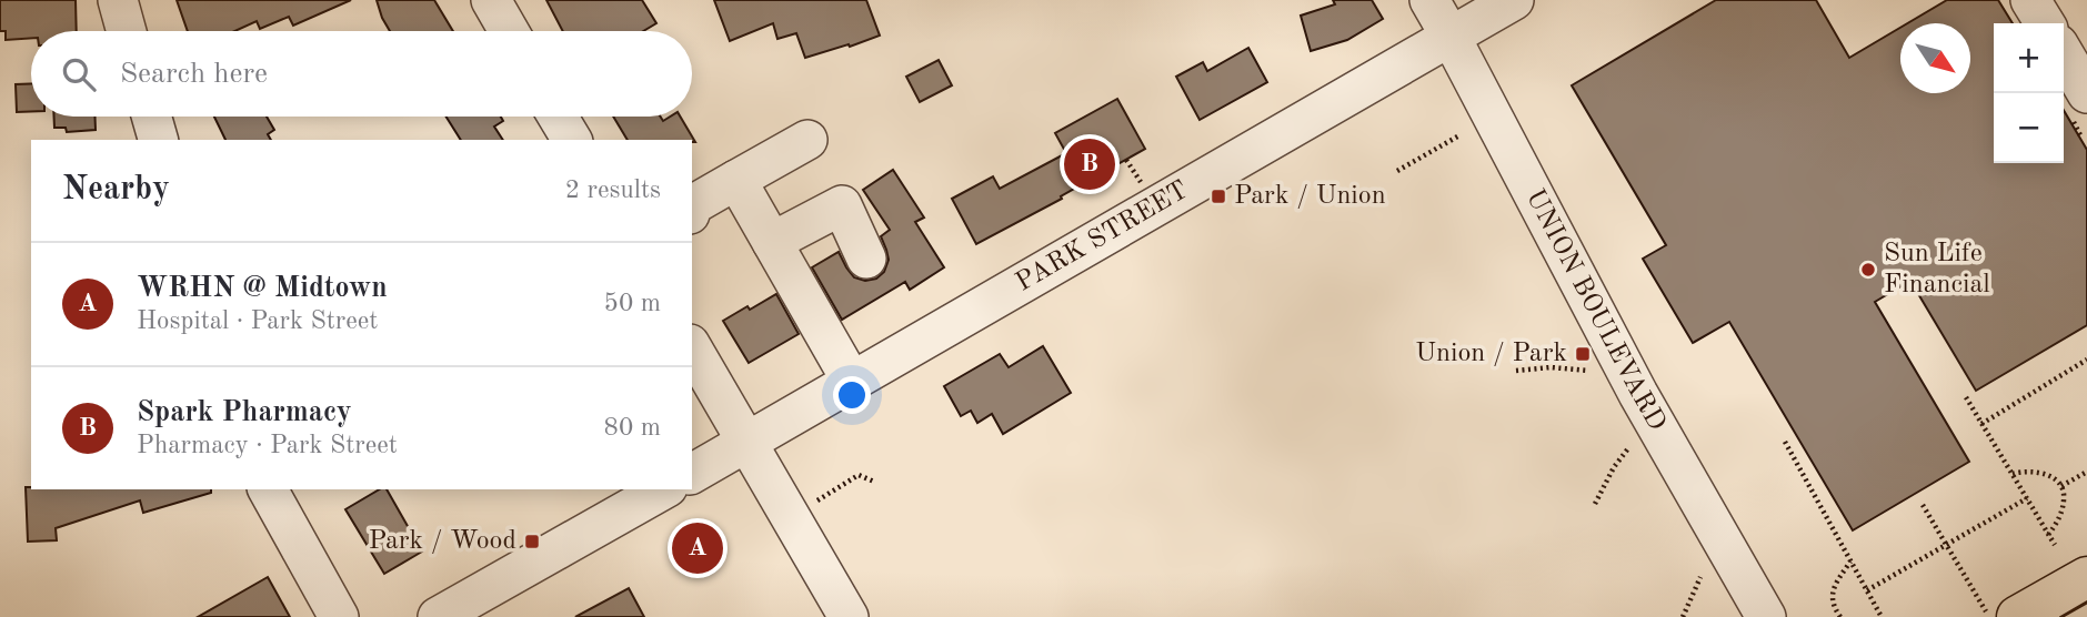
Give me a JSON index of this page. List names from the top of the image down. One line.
{"streets":{"street":["PARK STREET","UNION BOULEVARD"]},"crossings":[["PARK STREET","UNION BOULEVARD"]],"places":{"transit":["Park / Union","Union / Park","Park / Wood"],"other":["Sun Life Financial"]},"north":"bottom right","page":{"map_buttons":["+","−"],"search":"Search here","pins":["B","A"],"heading":["Nearby","2 results"],"list":[{"mark":"A","name":"WRHN @ Midtown","note":"Hospital · Park Street","value":"50 m"},{"mark":"B","name":"Spark Pharmacy","note":"Pharmacy · Park Street","value":"80 m"}]}}
